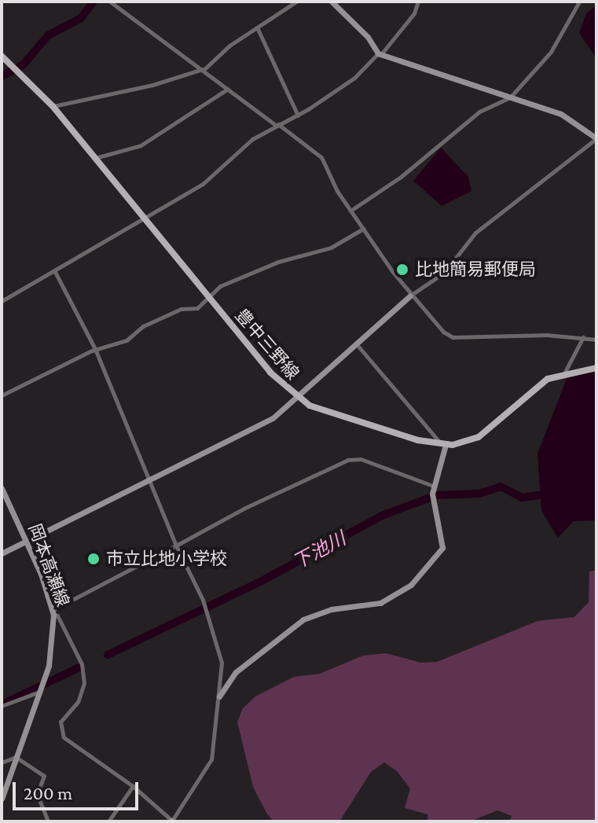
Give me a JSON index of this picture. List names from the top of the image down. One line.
{"streets":{"main road":["豊中三野線"],"street":["岡本高瀬線"]},"water":["下池川"],"places":["比地簡易郵便局","市立比地小学校"],"scale_bar":"200 m"}
